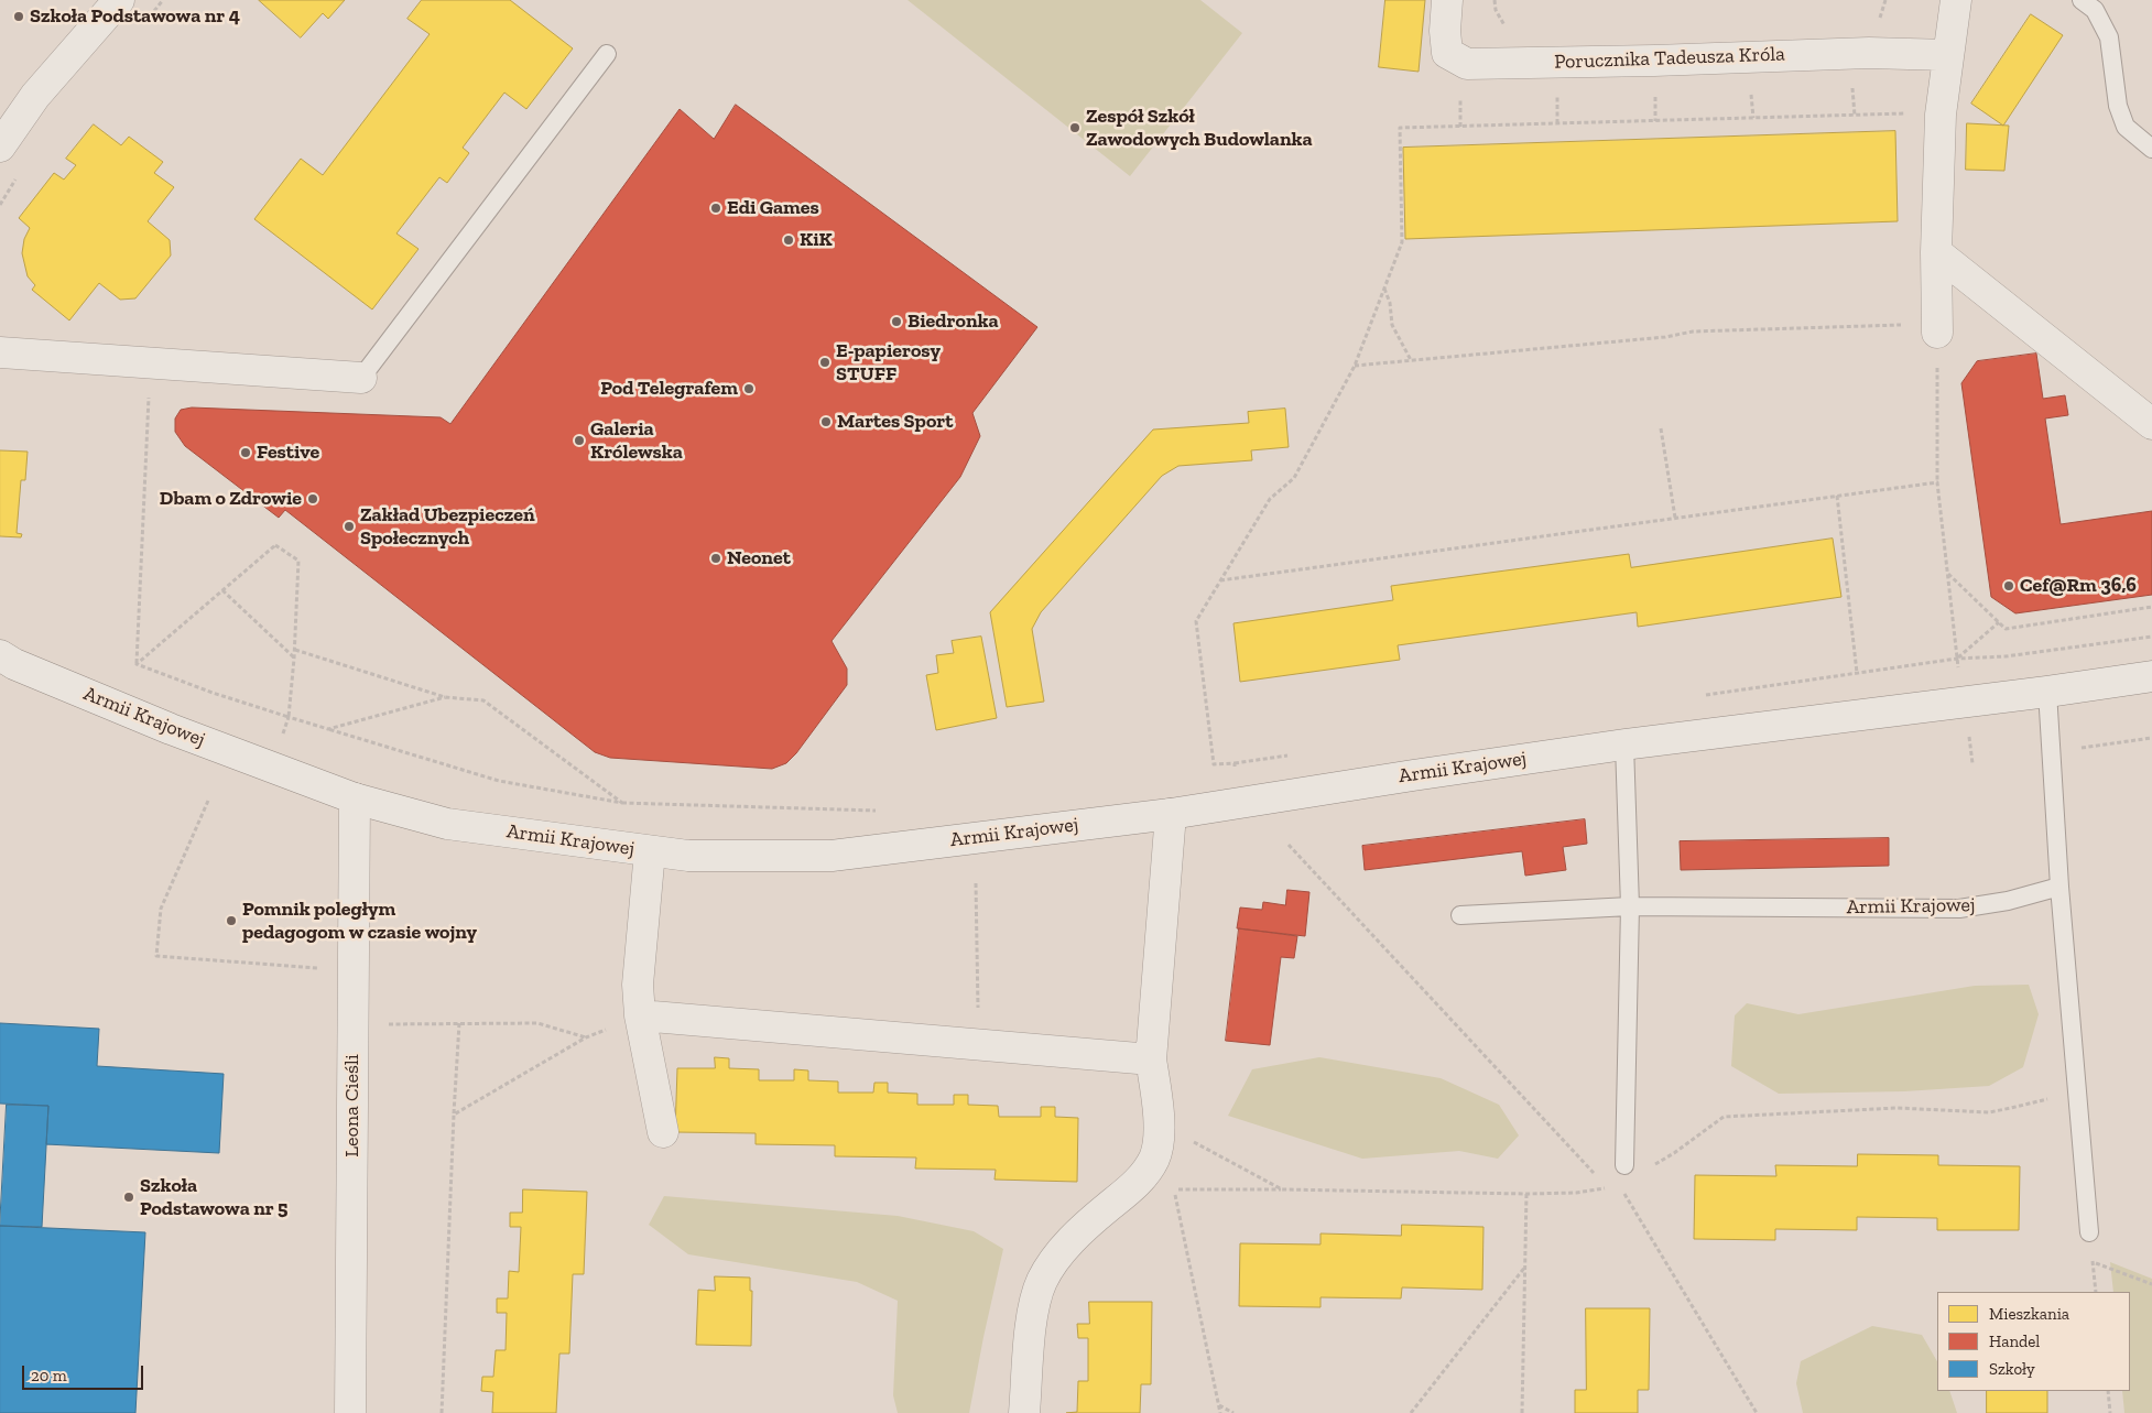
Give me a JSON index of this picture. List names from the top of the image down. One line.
{"streets":{"street":["Porucznika Tadeusza Króla","Armii Krajowej","Leona Cieśli"]},"crossings":[["Armii Krajowej","Leona Cieśli"]],"places":["Szkoła Podstawowa nr 4","Zespół Szkół Zawodowych Budowlanka","Edi Games","KiK","Biedronka","E-papierosy STUFF","Pod Telegrafem","Martes Sport","Galeria Królewska","Festive","Dbam o Zdrowie","Zakład Ubezpieczeń Społecznych","Neonet","Cef@Rm 36,6","Pomnik poległym pedagogom w czasie wojny","Szkoła Podstawowa nr 5"],"legend":["Mieszkania","Handel","Szkoły"],"scale_bar":"20 m"}
